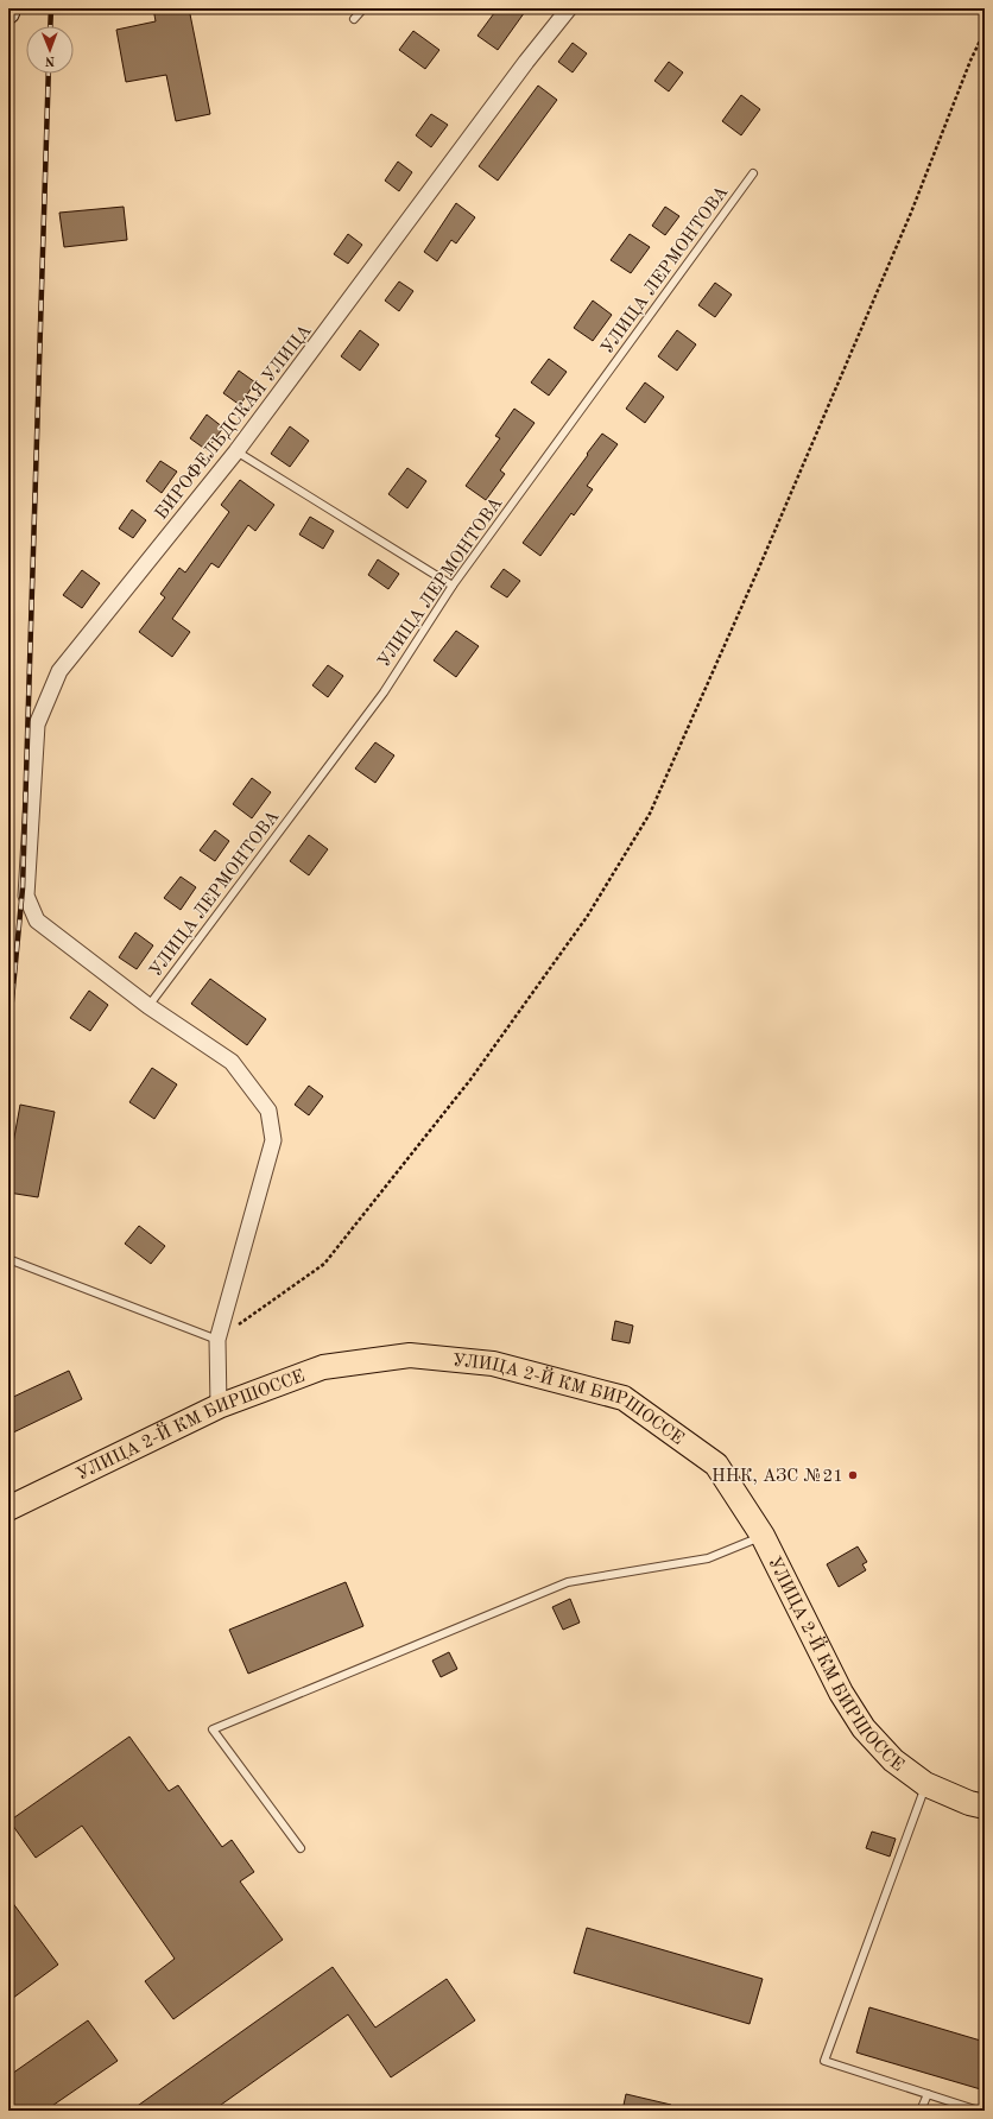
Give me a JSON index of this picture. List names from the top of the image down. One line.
{"streets":{"main road":["УЛИЦА 2-Й КМ БИРШОССЕ"],"street":["БИРОФЕЛЬДСКАЯ УЛИЦА"],"lane":["УЛИЦА ЛЕРМОНТОВА"]},"crossings":[["УЛИЦА ЛЕРМОНТОВА","БИРОФЕЛЬДСКАЯ УЛИЦА"]],"places":["ННК, АЗС №21"],"north":"bottom"}
